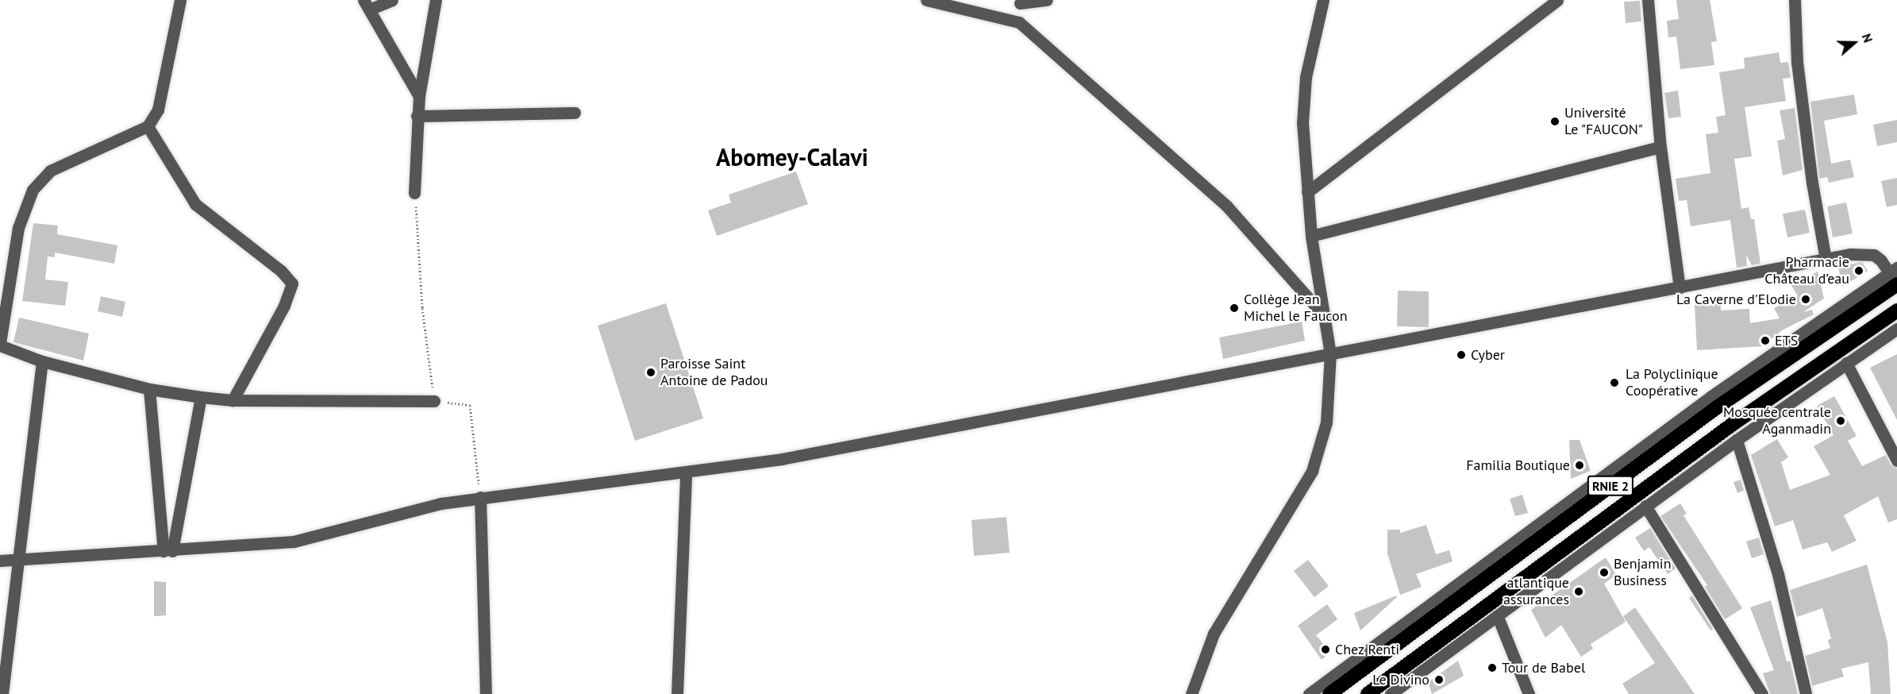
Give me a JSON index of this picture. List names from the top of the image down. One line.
{"streets":{"highway":["RNIE 2"]},"districts":["Abomey-Calavi"],"places":["Université Le \"FAUCON\"","Pharmacie Château d’eau","La Caverne d'Elodie","Collège Jean Michel le Faucon","ETS","Cyber","Paroisse Saint Antoine de Padou","La Polyclinique Coopérative","Mosquée centrale Aganmadin","Familia Boutique","Benjamin Business","atlantique assurances","Chez Renti","Tour de Babel","Le Divino"],"north":"right"}
